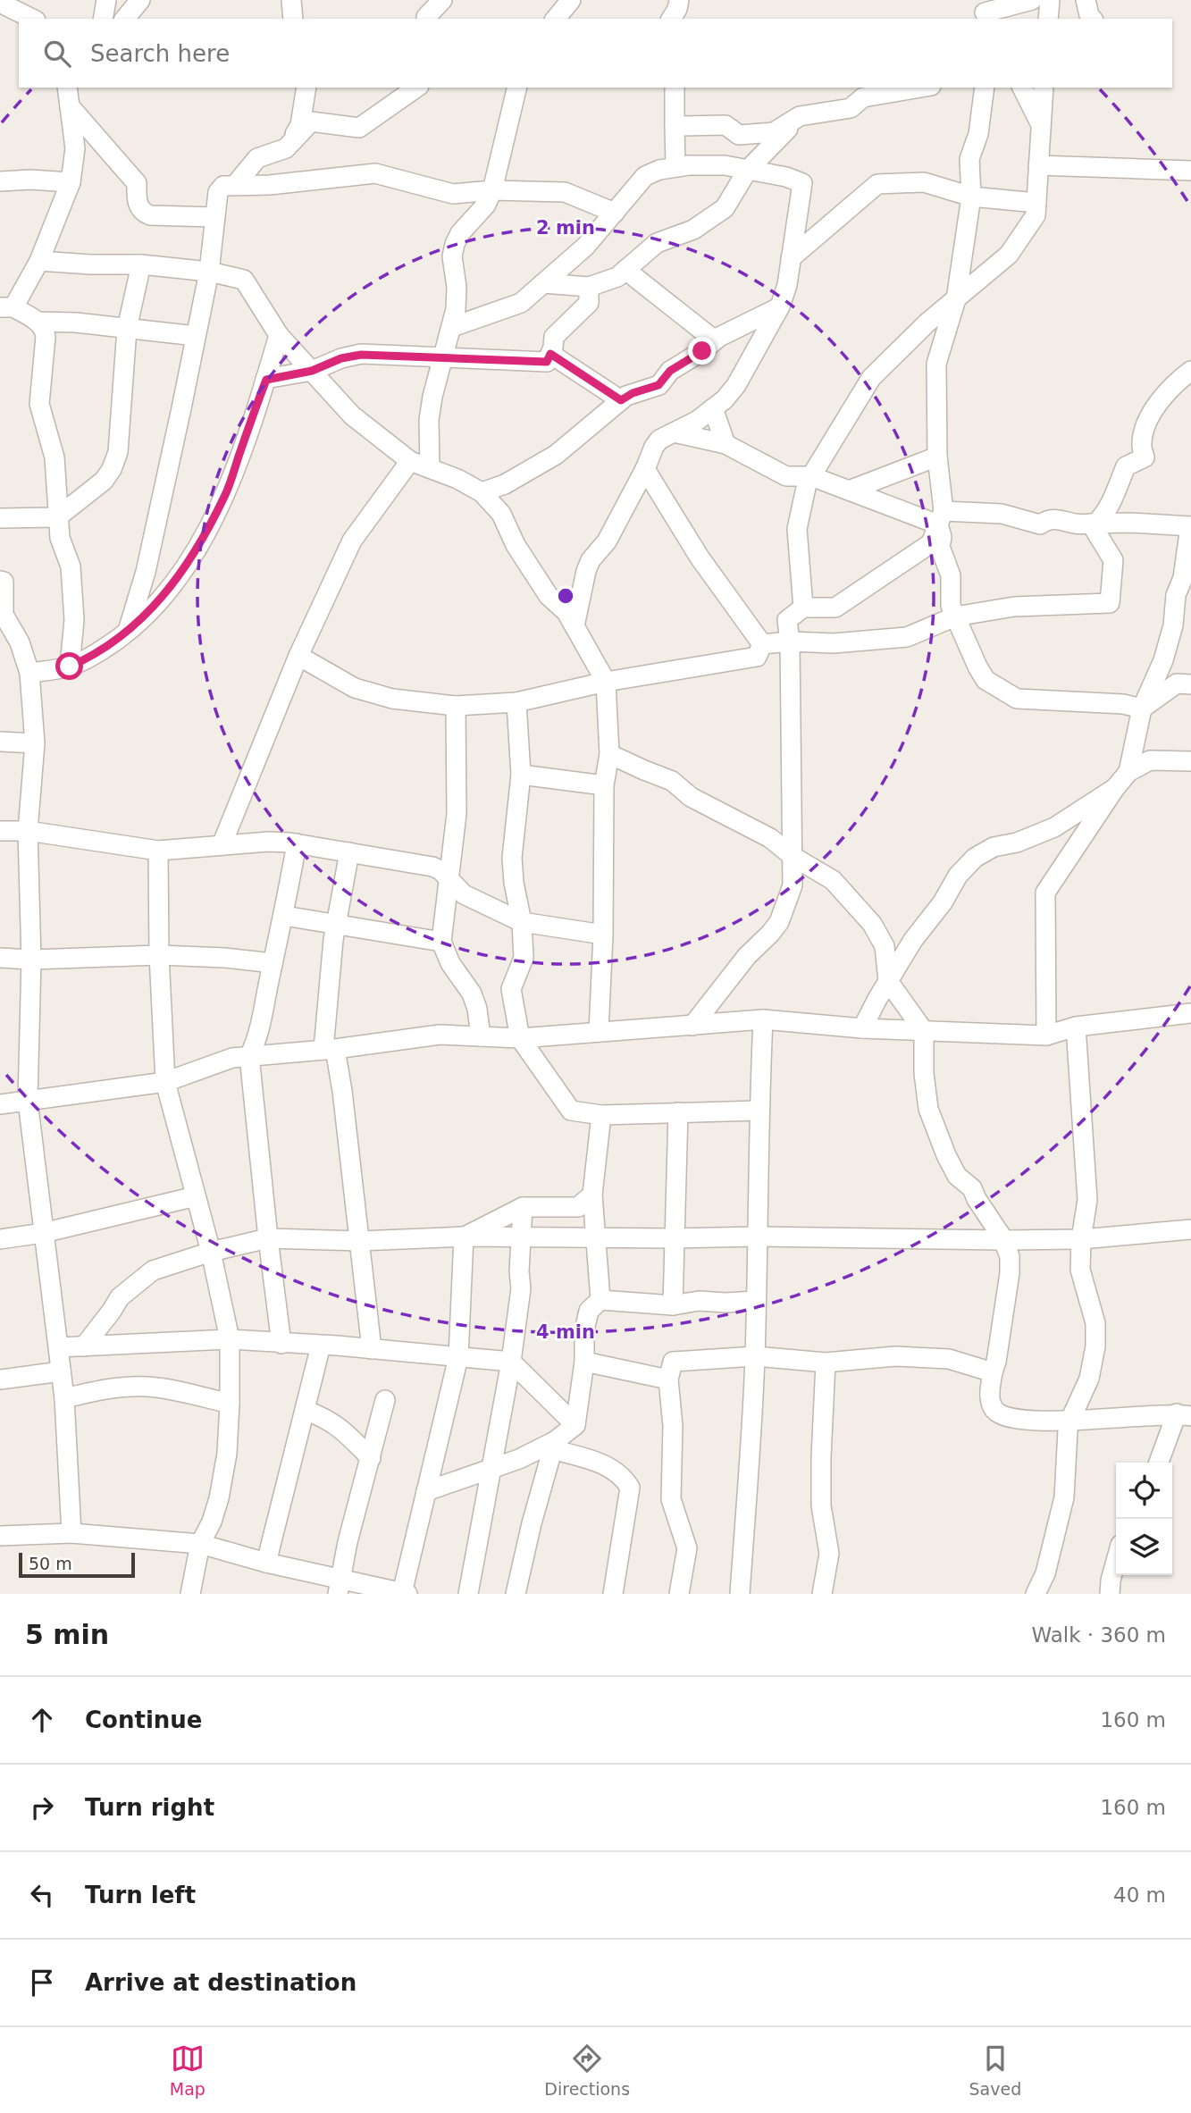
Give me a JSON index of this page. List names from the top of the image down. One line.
{"scale_bar":"50 m","page":{"search":"Search here","scale":"50 m","heading":["5 min","Walk · 360 m"],"list":[["Continue","160 m"],["Turn right","160 m"],["Turn left","40 m"],"Arrive at destination"],"nav":["Map","Directions","Saved"]},"rings":["2 min","4 min"]}
